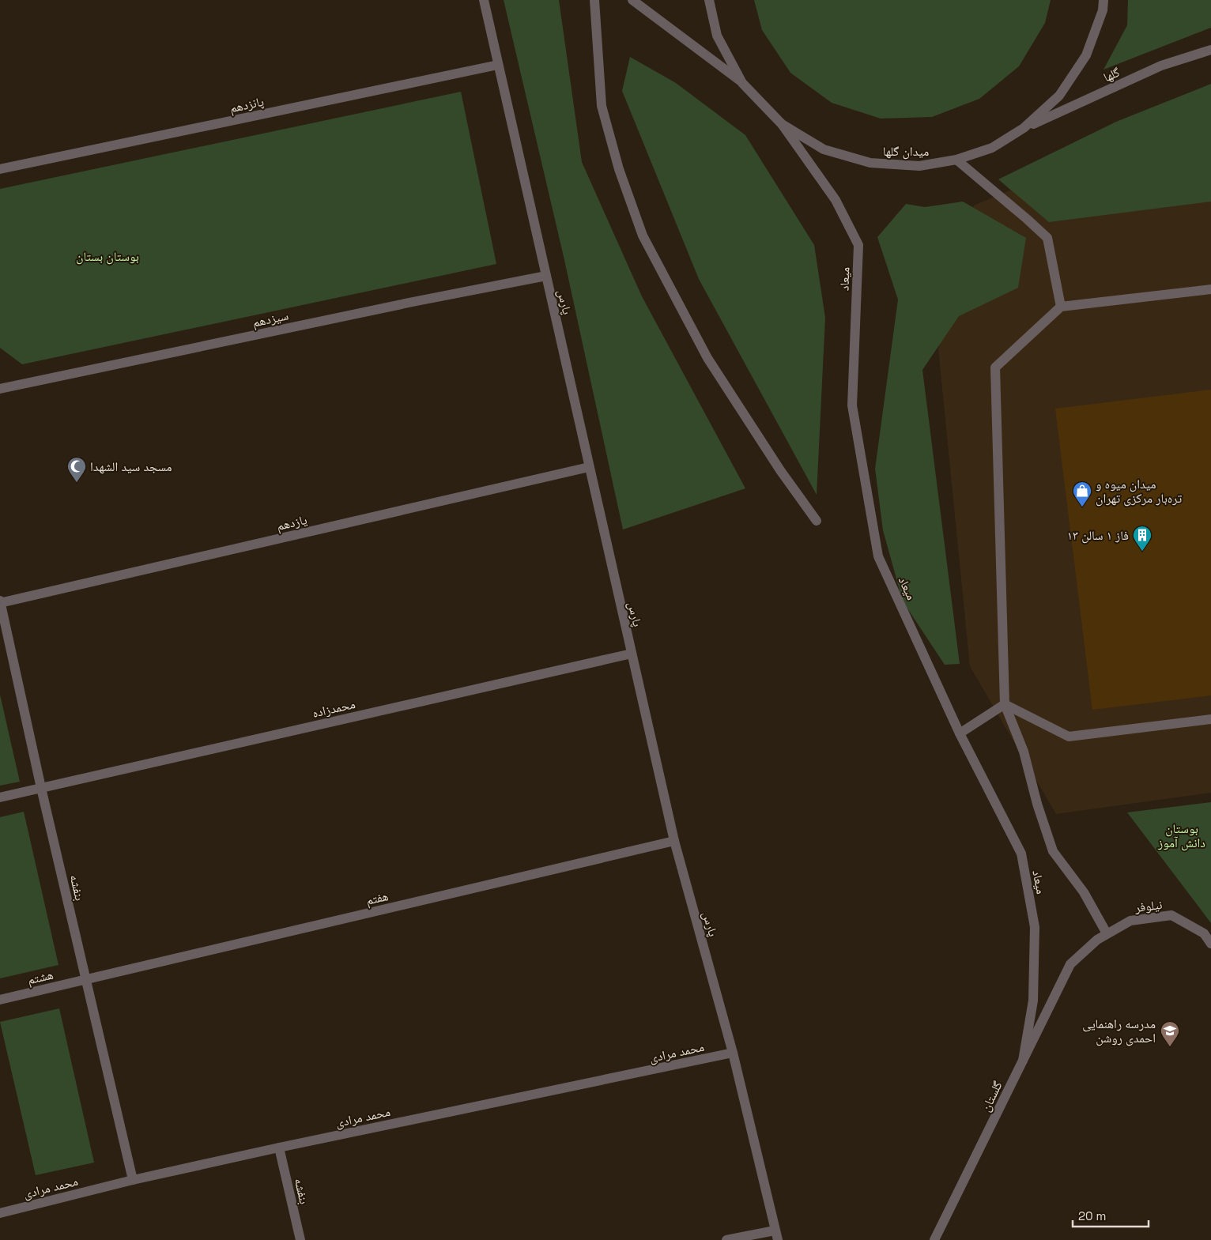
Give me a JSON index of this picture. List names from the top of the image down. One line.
{"streets":{"street":["گلها","پانزدهم","میدان گلها","میعاد","پارس","سیزدهم","یازدهم","محمدزاده","بنفشه","هفتم","نیلوفر","هشتم","محمد مرادی","گلستان"]},"crossings":[["گلها","میدان گلها"],["پانزدهم","پارس"],["میدان گلها","میعاد"],["میعاد","گلستان"],["پارس","سیزدهم"],["پارس","یازدهم"],["پارس","محمدزاده"],["پارس","هفتم"],["پارس","محمد مرادی"],["یازدهم","بنفشه"],["محمدزاده","بنفشه"],["بنفشه","هفتم"],["بنفشه","هشتم"],["بنفشه","محمد مرادی"],["هفتم","هشتم"],["نیلوفر","گلستان"]],"parks":["بوستان بستان","بوستان دانش آموز"],"places":{"mosque":["مسجد سید الشهدا"],"shop":["میدان میوه و تره‌بار مرکزی تهران"],"building":["فاز ۱ سالن ۱۳"],"school or university":["مدرسه راهنمایی احمدی روشن"]},"scale_bar":"20 m"}
